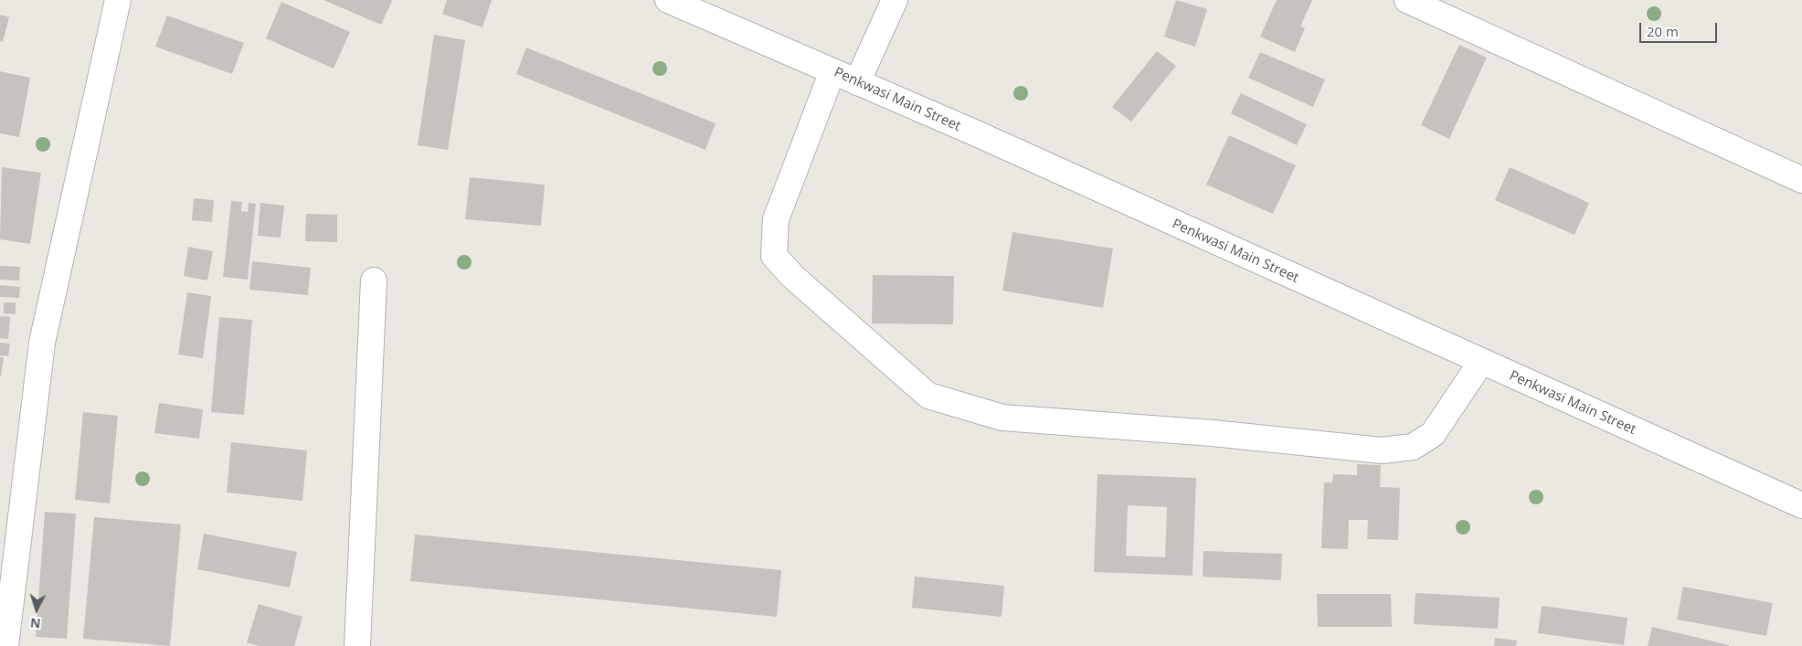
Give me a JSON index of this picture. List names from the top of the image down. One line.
{"streets":{"street":["Penkwasi Main Street"]},"scale_bar":"20 m","north":"bottom"}
